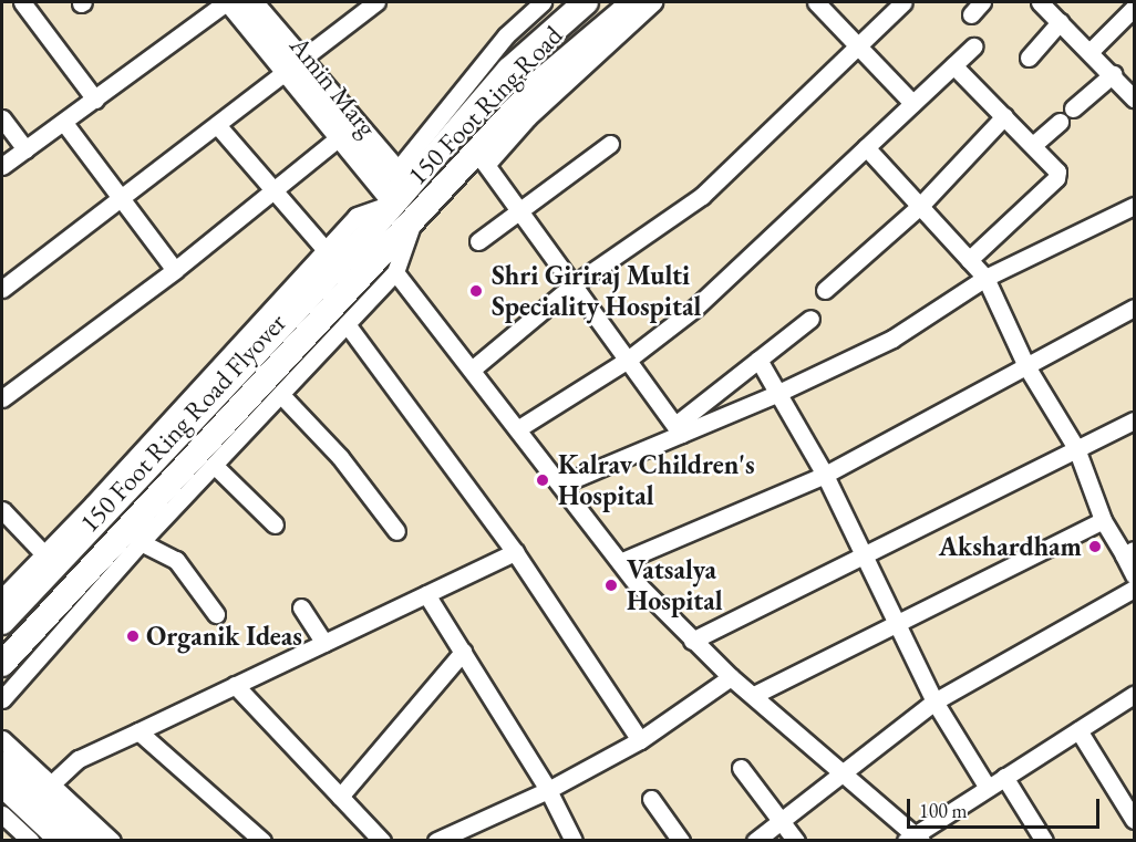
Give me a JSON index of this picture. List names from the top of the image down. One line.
{"streets":{"highway":["150 Foot Ring Road","150 Foot Ring Road Flyover"],"main road":["Amin Marg"]},"crossings":[["Amin Marg","150 Foot Ring Road"],["Amin Marg","150 Foot Ring Road Flyover"],["150 Foot Ring Road","150 Foot Ring Road Flyover"]],"places":["Shri Giriraj Multi Speciality Hospital","Kalrav Children's Hospital","Akshardham","Vatsalya Hospital","Organik Ideas"],"scale_bar":"100 m"}
